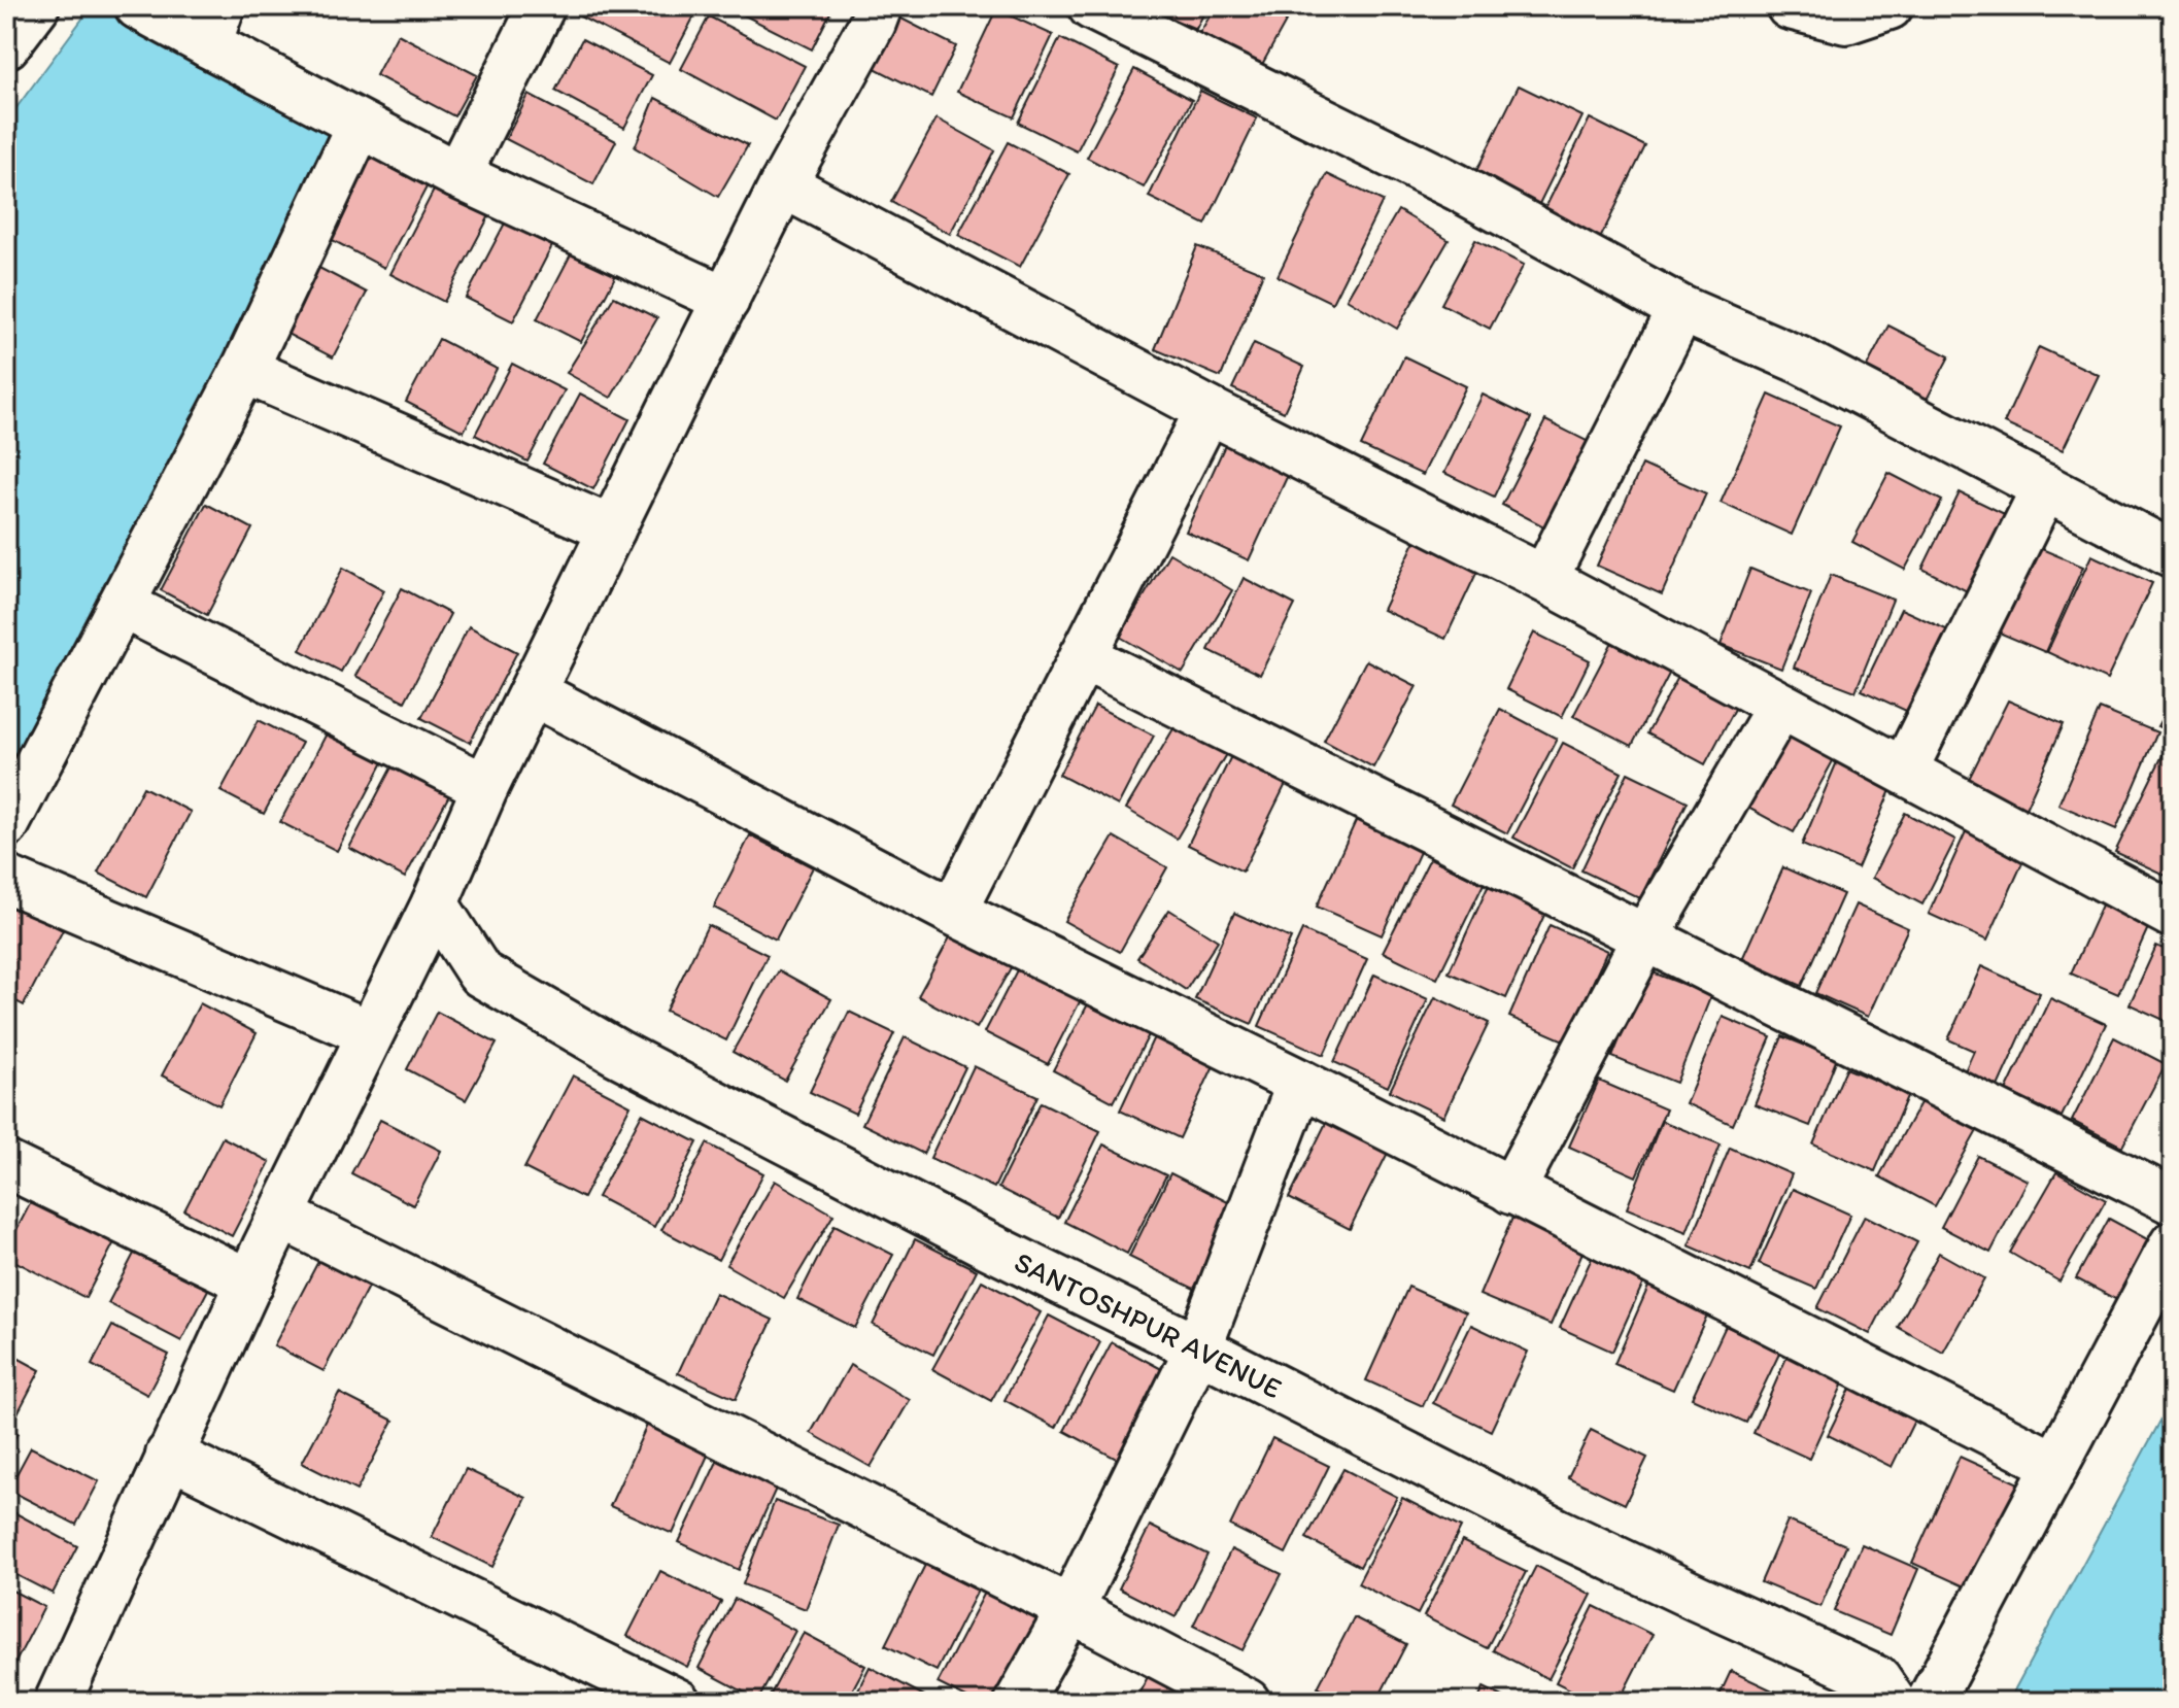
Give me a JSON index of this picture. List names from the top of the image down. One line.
{"streets":{"street":["SANTOSHPUR AVENUE"]}}
